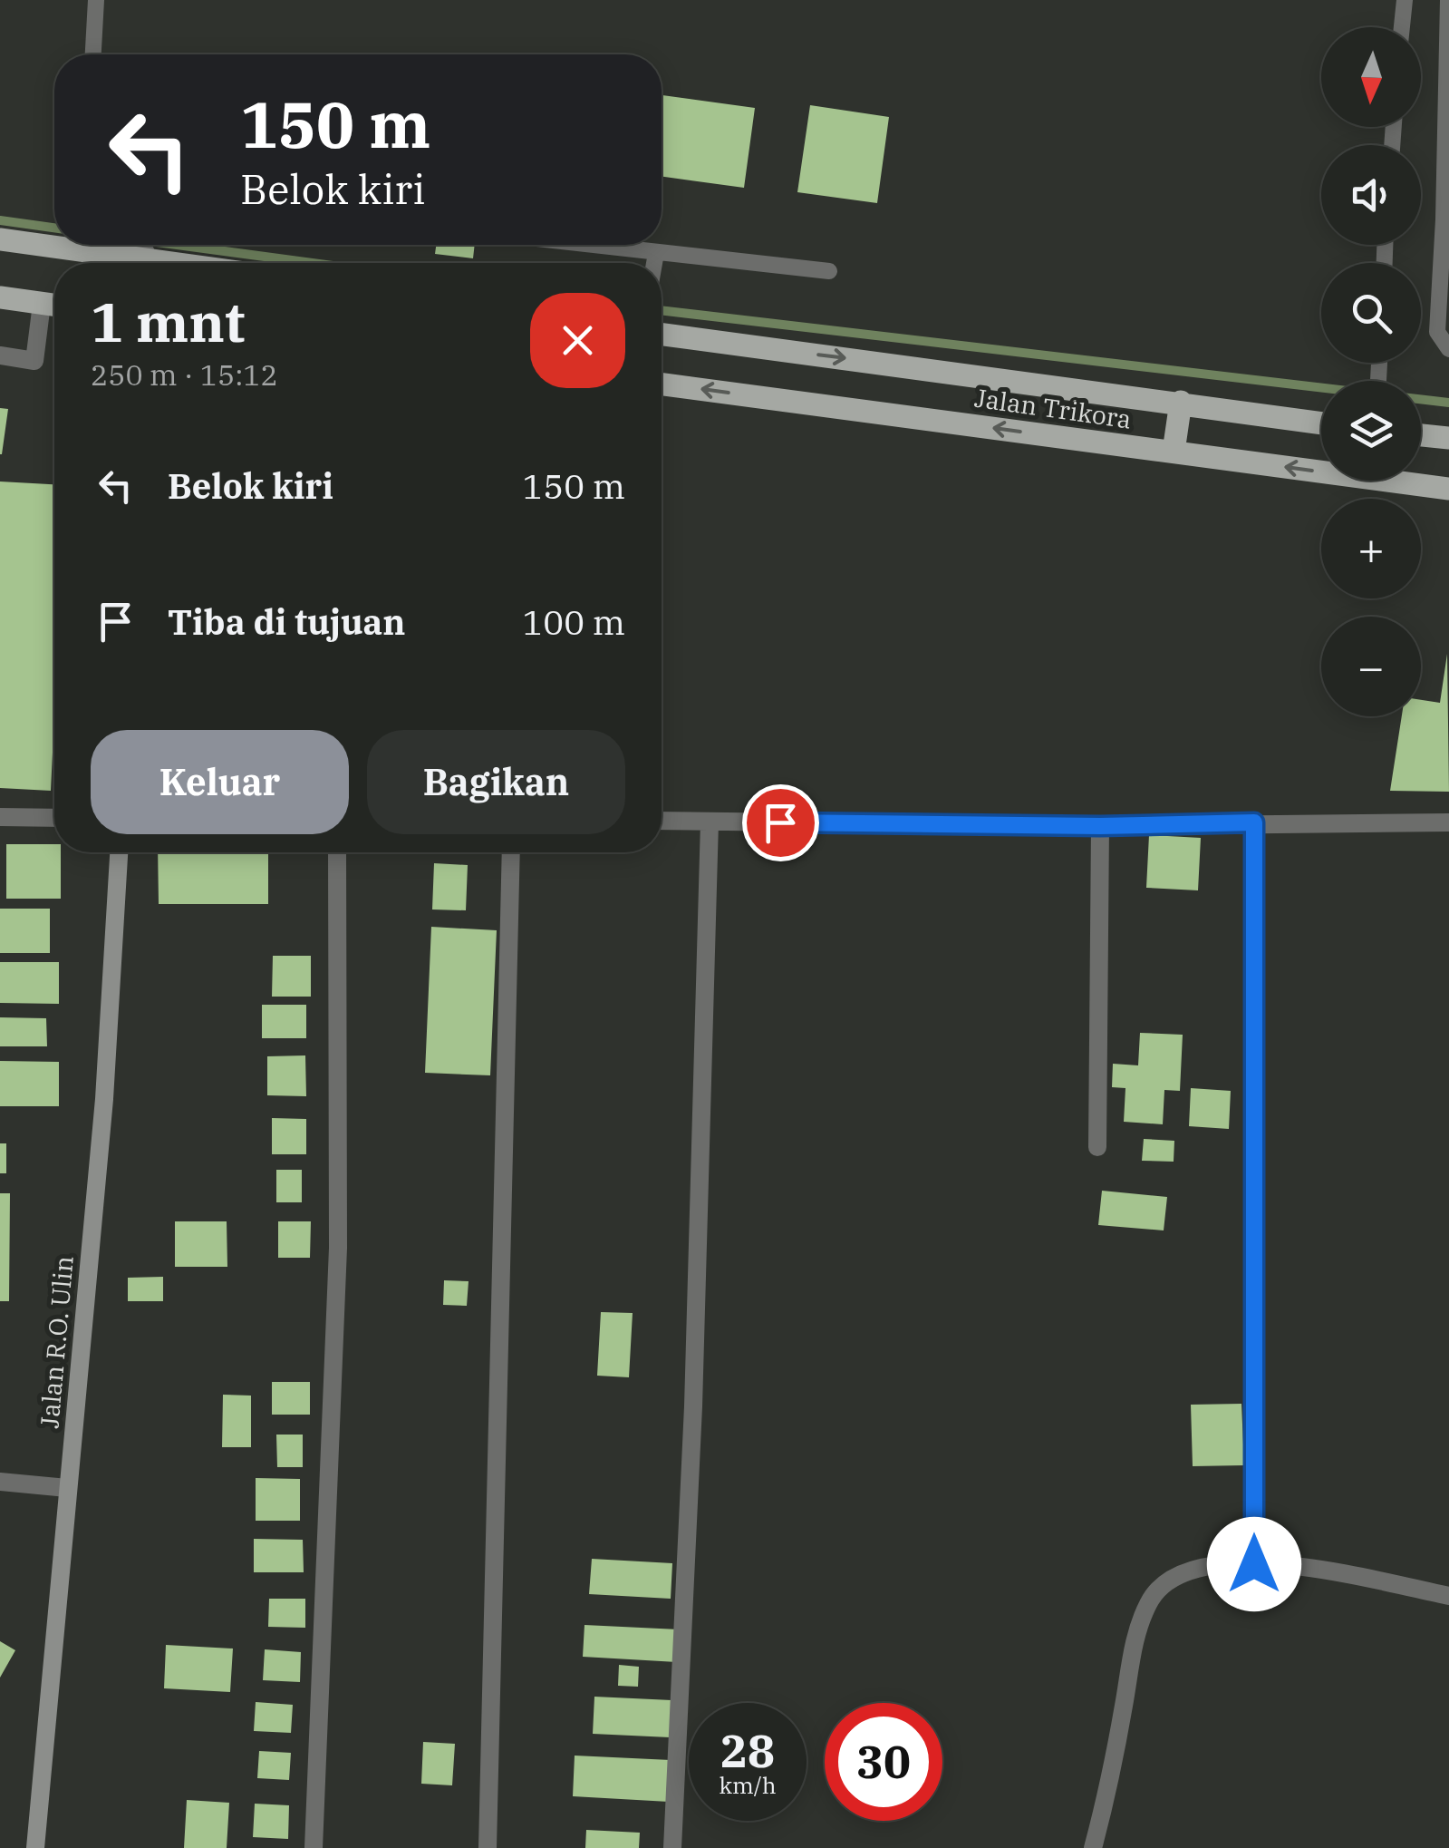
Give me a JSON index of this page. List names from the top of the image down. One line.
{"streets":{"main road":["Jalan Trikora","Jalan R.O. Ulin"]},"north":"bottom","page":{"map_buttons":["+","−"],"turn":["150 m","Belok kiri"],"heading":["1 mnt","250 m · 15:12"],"list":[{"name":"Belok kiri","value":"150 m"},{"name":"Tiba di tujuan","value":"100 m"}],"buttons":["Keluar","Bagikan"],"speed":"28 km/h","limit":"30"}}
